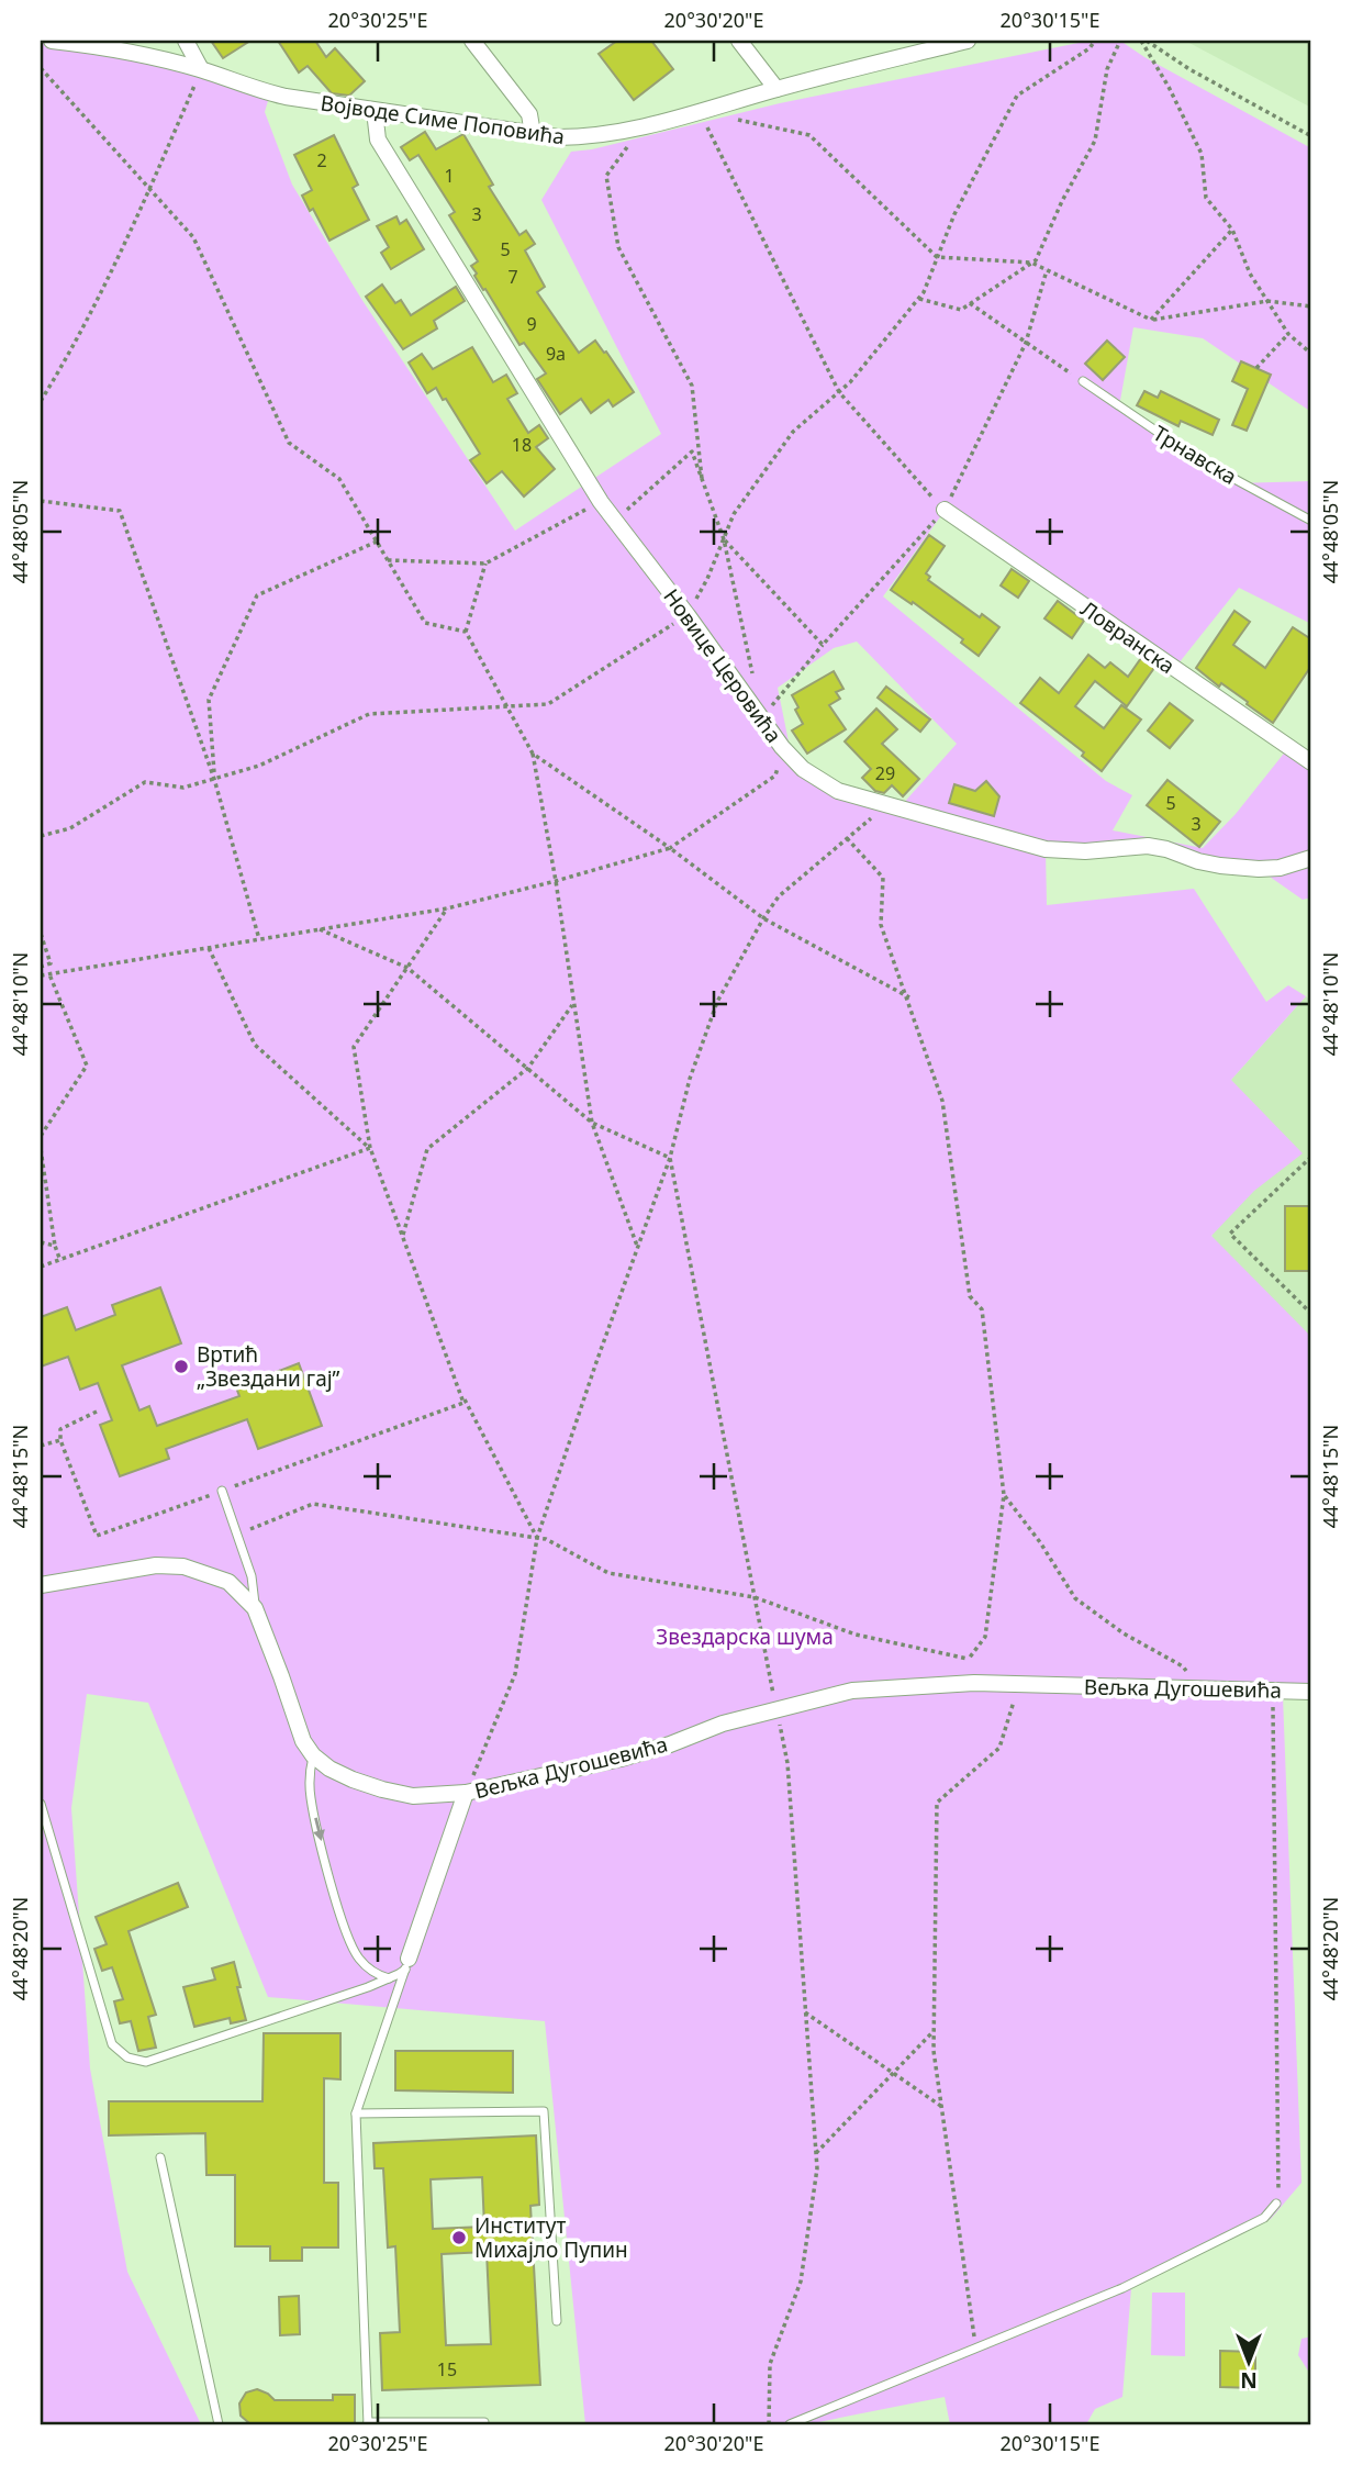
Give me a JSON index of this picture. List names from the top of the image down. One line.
{"streets":{"street":["Војводе Симе Поповића","Ловранска","Новице Церовића","Вељка Дугошевића"],"lane":["Трнавска"]},"crossings":[["Војводе Симе Поповића","Новице Церовића"]],"parks":["Звездарска шума"],"places":["Вртић „Звездани гај”","Институт Михајло Пупин"],"house_numbers":["2","1","3","5","7","9","9a","18","29","5","3","15"],"north":"bottom","coordinates":["20°30'25\"E","20°30'20\"E","20°30'15\"E","44°48'05\"N","44°48'10\"N","44°48'15\"N","44°48'20\"N"]}
